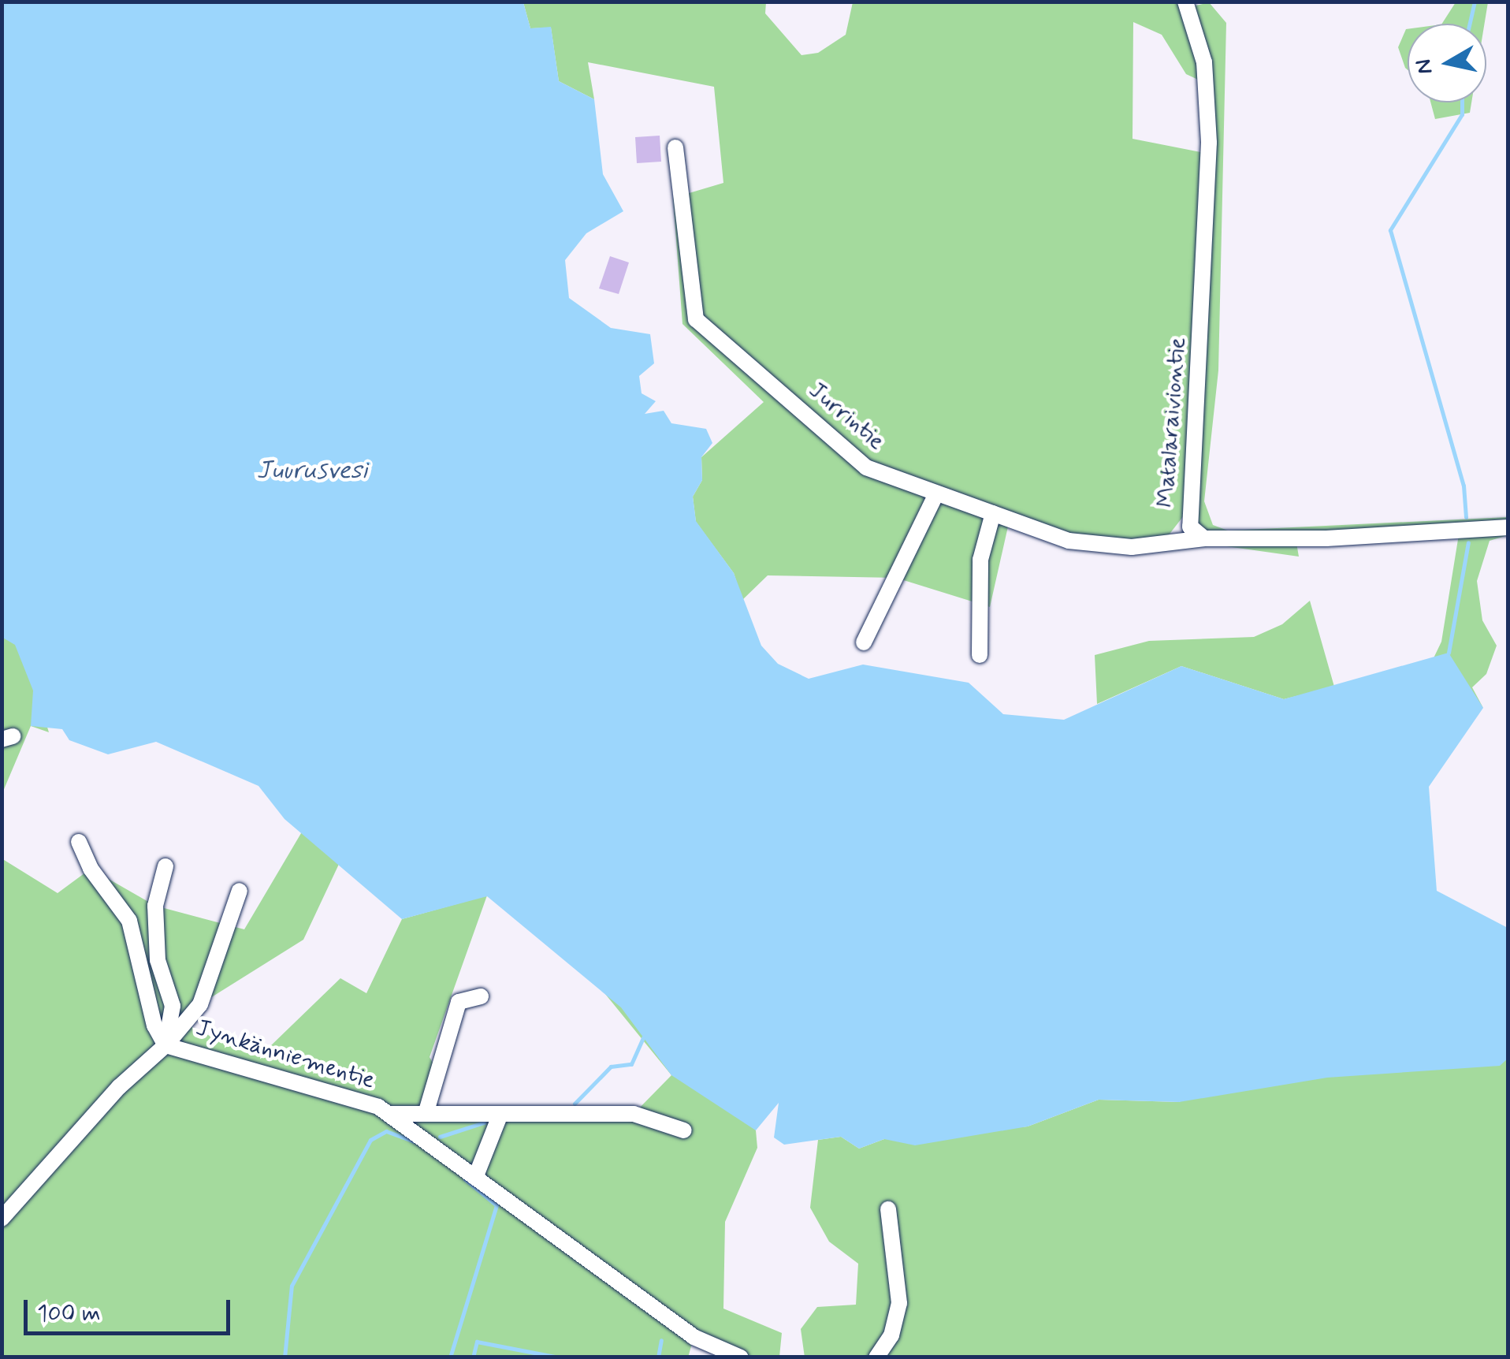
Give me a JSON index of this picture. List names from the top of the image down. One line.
{"streets":{"street":["Jurrintie","Matalaraiviontie","Jynkänniementie"]},"crossings":[["Jurrintie","Matalaraiviontie"]],"water":["Juurusvesi"],"scale_bar":"100 m","north":"left"}
